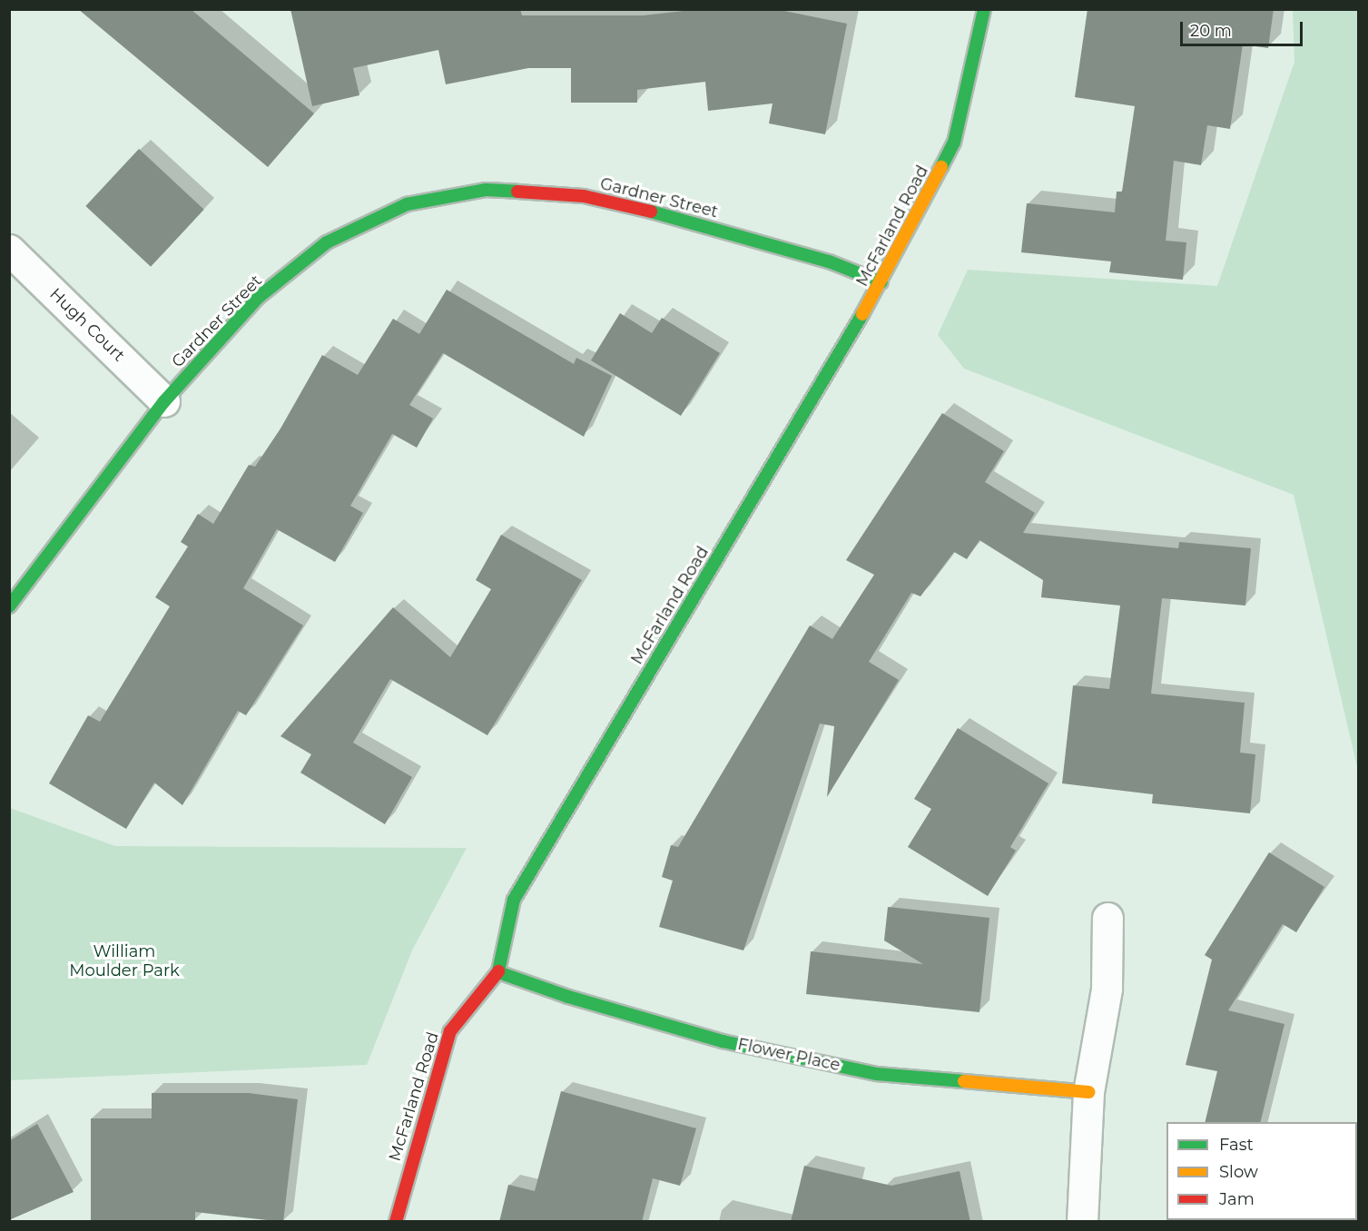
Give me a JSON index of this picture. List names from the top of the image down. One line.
{"streets":{"street":["Gardner Street","McFarland Road","Hugh Court","Flower Place"]},"crossings":[["Gardner Street","McFarland Road"],["Gardner Street","Hugh Court"],["McFarland Road","Flower Place"]],"parks":["William Moulder Park"],"legend":["Fast","Slow","Jam"],"scale_bar":"20 m"}
